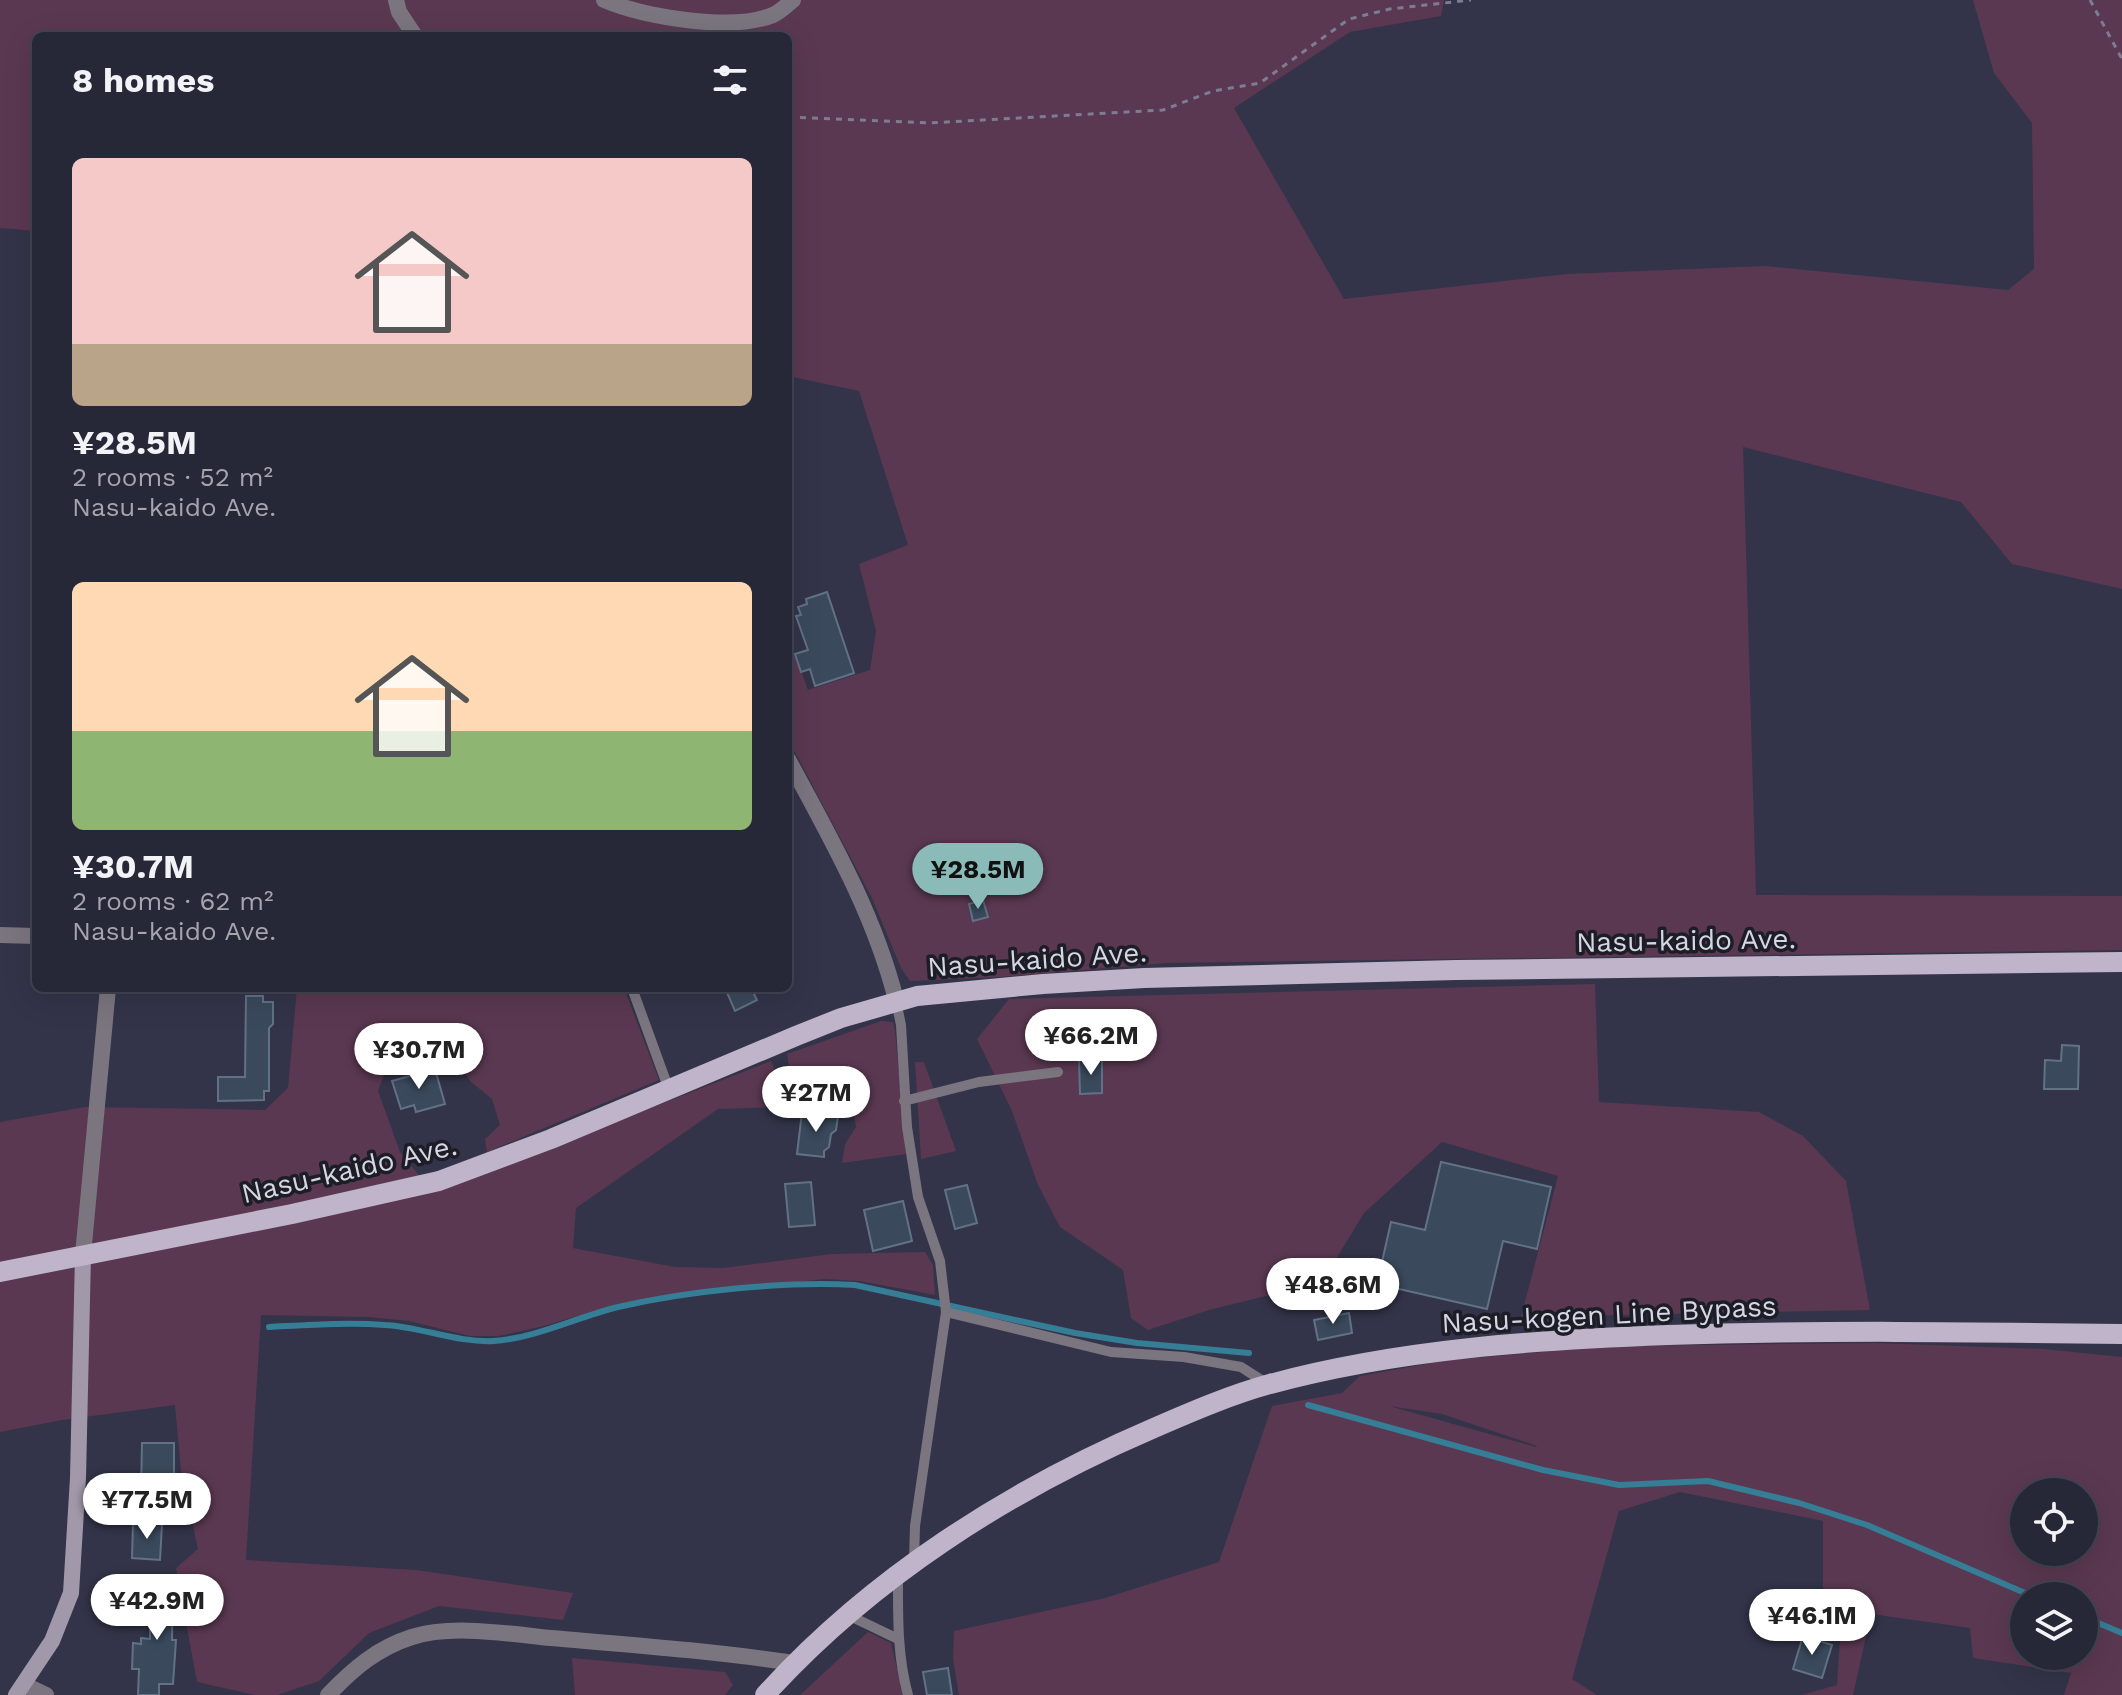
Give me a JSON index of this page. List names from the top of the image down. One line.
{"streets":{"main road":["Nasu-kaido Ave.","Nasu-kogen Line Bypass"]},"page":{"heading":"8 homes","list":[{"name":"¥28.5M","note":"2 rooms · 52 m² · Nasu-kaido Ave."},{"name":"¥30.7M","note":"2 rooms · 62 m² · Nasu-kaido Ave."}],"price":["¥28.5M","¥66.2M","¥30.7M","¥27M","¥48.6M","¥77.5M","¥42.9M","¥46.1M"]}}
